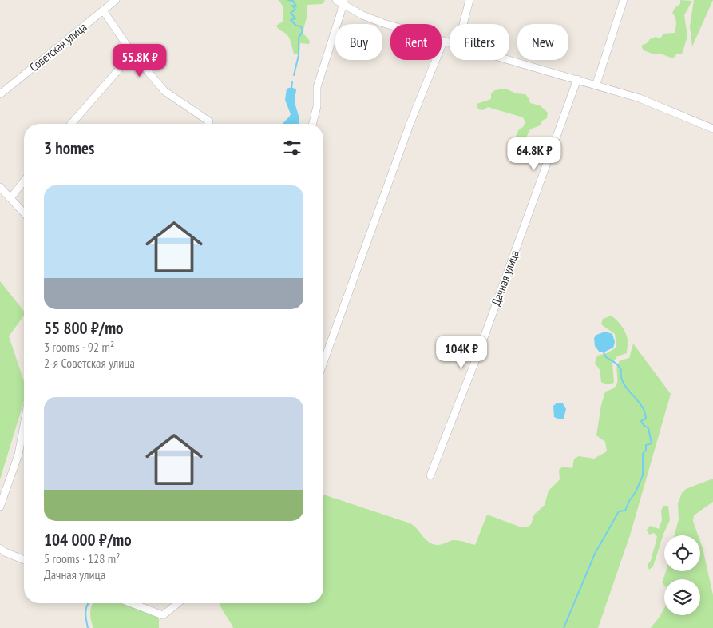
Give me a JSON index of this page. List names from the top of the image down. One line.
{"streets":{"street":["Советская улица","Дачная улица"]},"page":{"chip":["Buy","Rent","Filters","New"],"price":["55.8K ₽","64.8K ₽","104K ₽"],"heading":"3 homes","list":[{"name":"55 800 ₽/mo","note":"3 rooms · 92 m² · 2-я Советская улица"},{"name":"104 000 ₽/mo","note":"5 rooms · 128 m² · Дачная улица"}]}}
